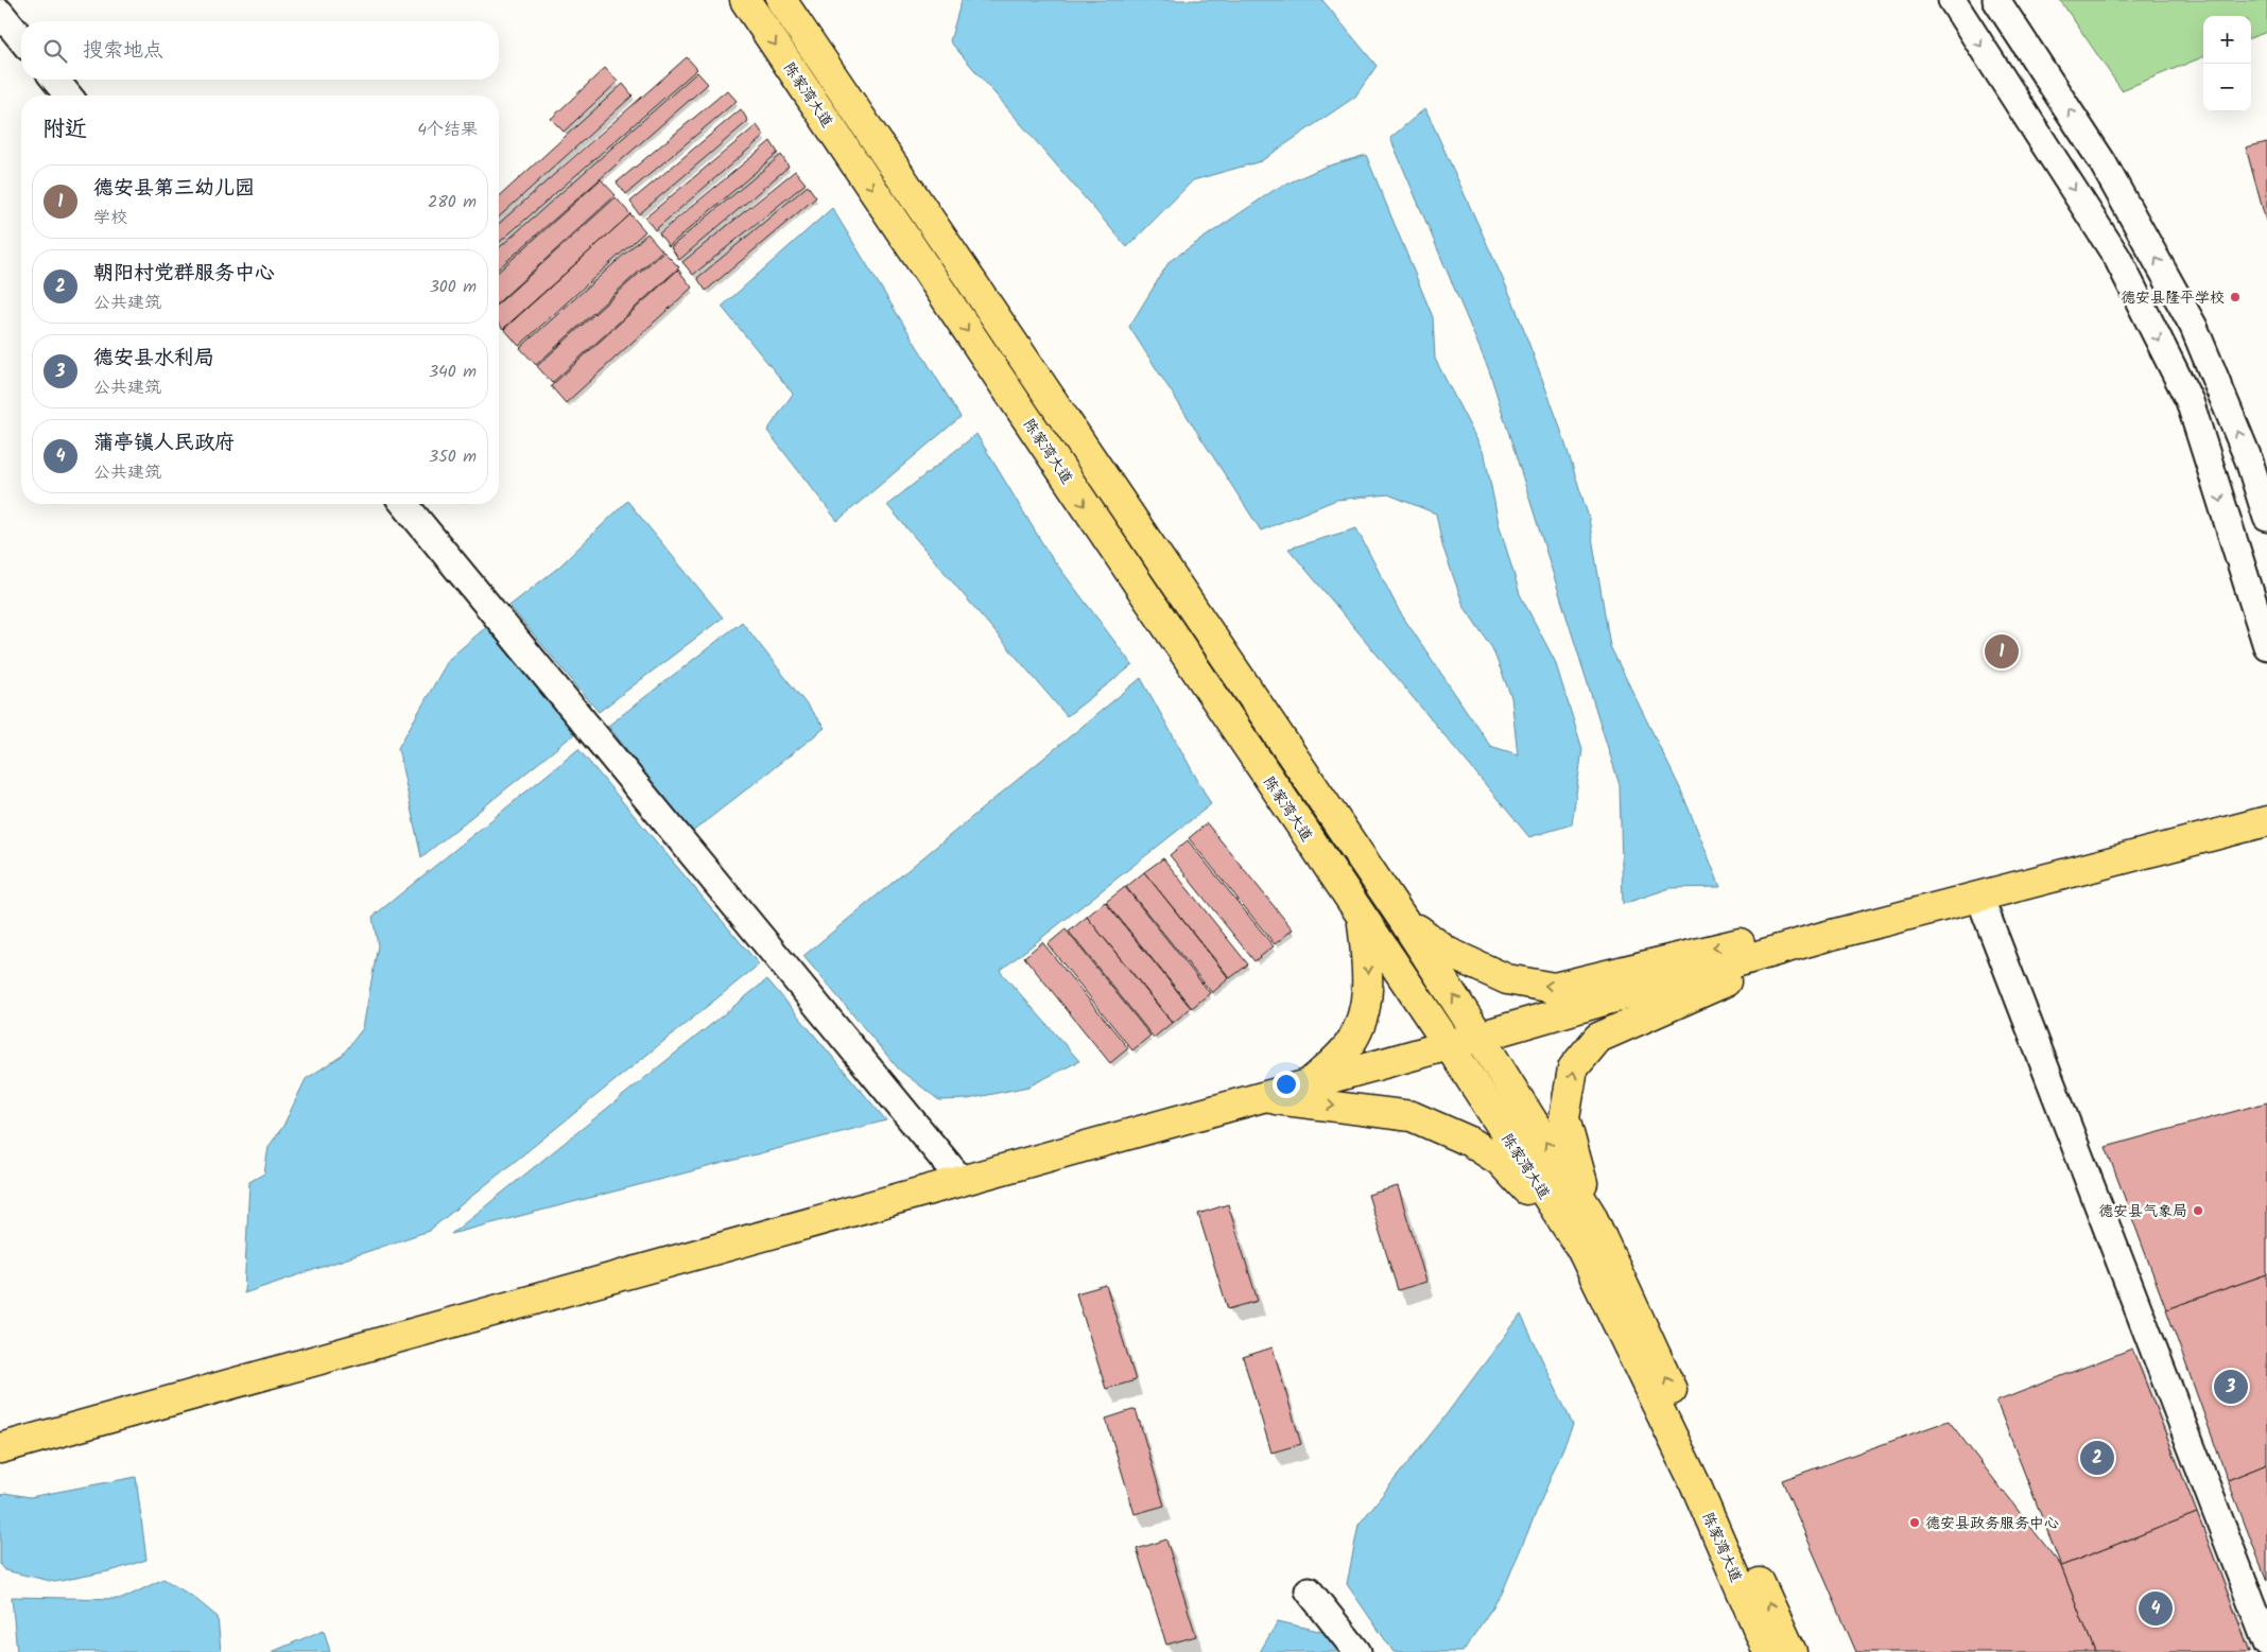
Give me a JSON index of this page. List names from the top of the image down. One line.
{"streets":{"main road":["陈家湾大道"]},"places":["德安县隆平学校","德安县气象局","德安县政务服务中心"],"page":{"map_buttons":["+","−"],"search":"搜索地点","heading":["附近","4个结果"],"list":[{"mark":"1","name":"德安县第三幼儿园","note":"学校","value":"280 m"},{"mark":"2","name":"朝阳村党群服务中心","note":"公共建筑","value":"300 m"},{"mark":"3","name":"德安县水利局","note":"公共建筑","value":"340 m"},{"mark":"4","name":"蒲亭镇人民政府","note":"公共建筑","value":"350 m"}],"pins":["1","3","2","4"]}}
